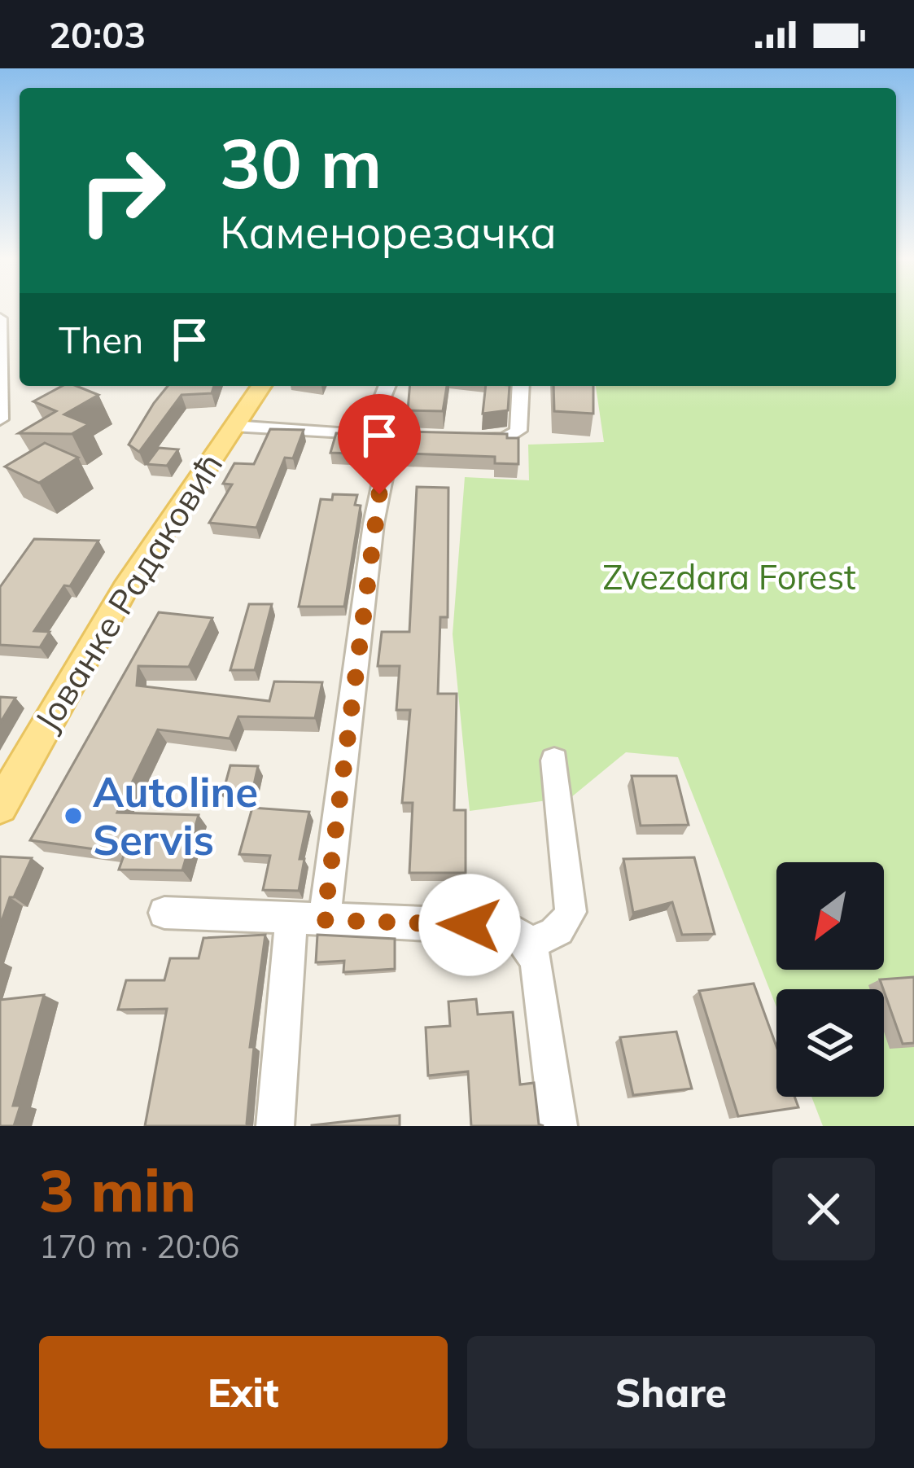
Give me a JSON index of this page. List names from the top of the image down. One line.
{"streets":{"main road":["Јованке Радаковић"]},"parks":["Zvezdara Forest"],"places":["Autoline Servis"],"north":"bottom left","page":{"status":"20:03","turn":["30 m","Каменорезачка"],"then":"Then","heading":["3 min","170 m · 20:06"],"buttons":["Exit","Share"]}}
